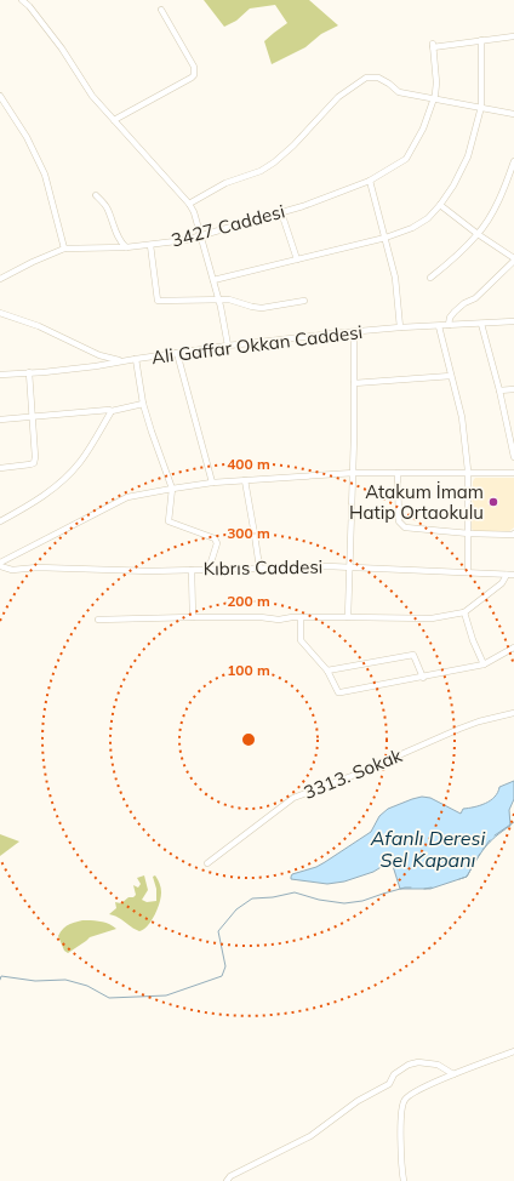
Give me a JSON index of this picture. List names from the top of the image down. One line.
{"streets":{"street":["3427 Caddesi","Ali Gaffar Okkan Caddesi","Kıbrıs Caddesi","3313. Sokak"]},"water":["Afanlı Deresi Sel Kapanı"],"places":["Atakum İmam Hatip Ortaokulu"],"rings":["400 m","300 m","200 m","100 m"]}
